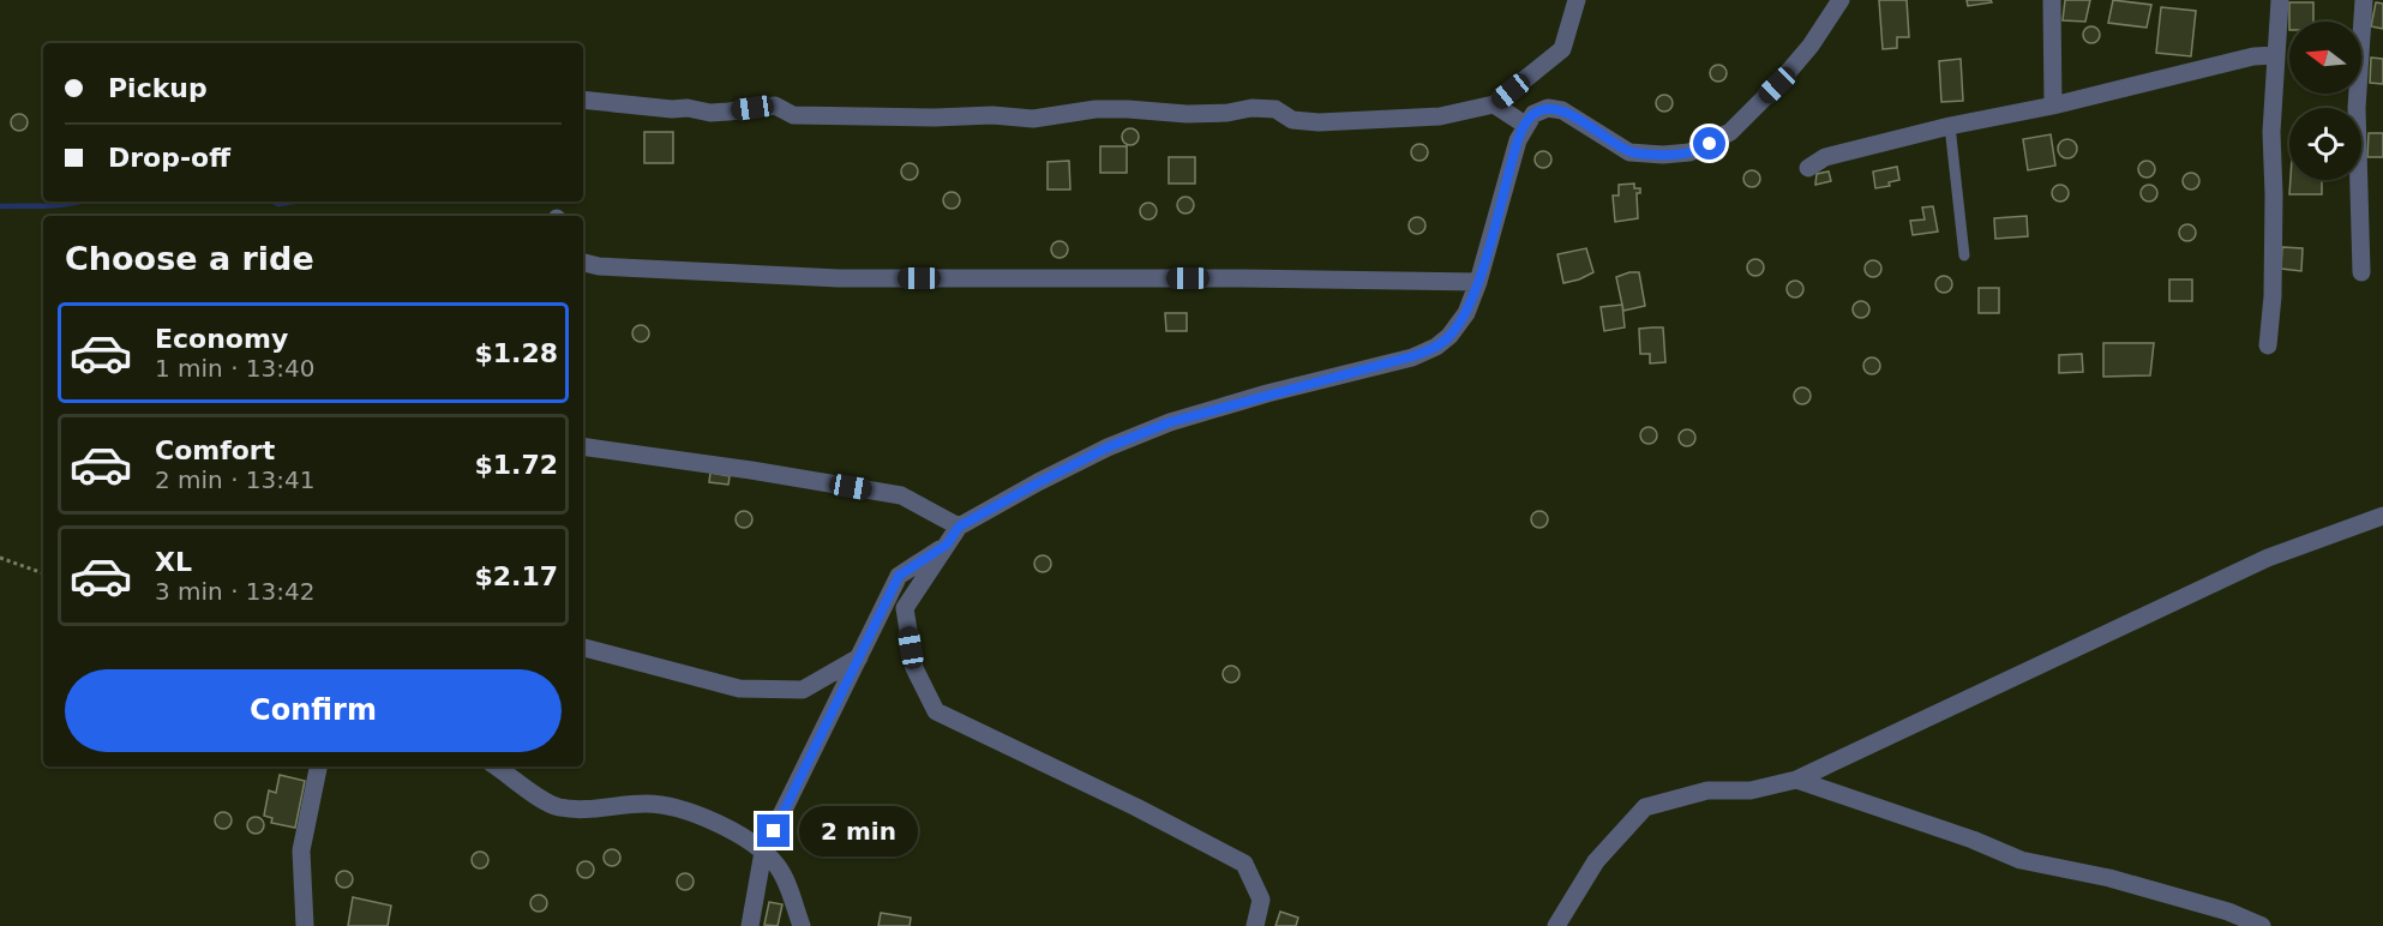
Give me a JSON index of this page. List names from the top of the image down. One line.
{"north":"left","page":{"banner":["Pickup","Drop-off"],"heading":"Choose a ride","list":[{"name":"Economy","note":"1 min · 13:40","value":"$1.28"},{"name":"Comfort","note":"2 min · 13:41","value":"$1.72"},{"name":"XL","note":"3 min · 13:42","value":"$2.17"}],"buttons":"Confirm","bubble":"2 min"}}
